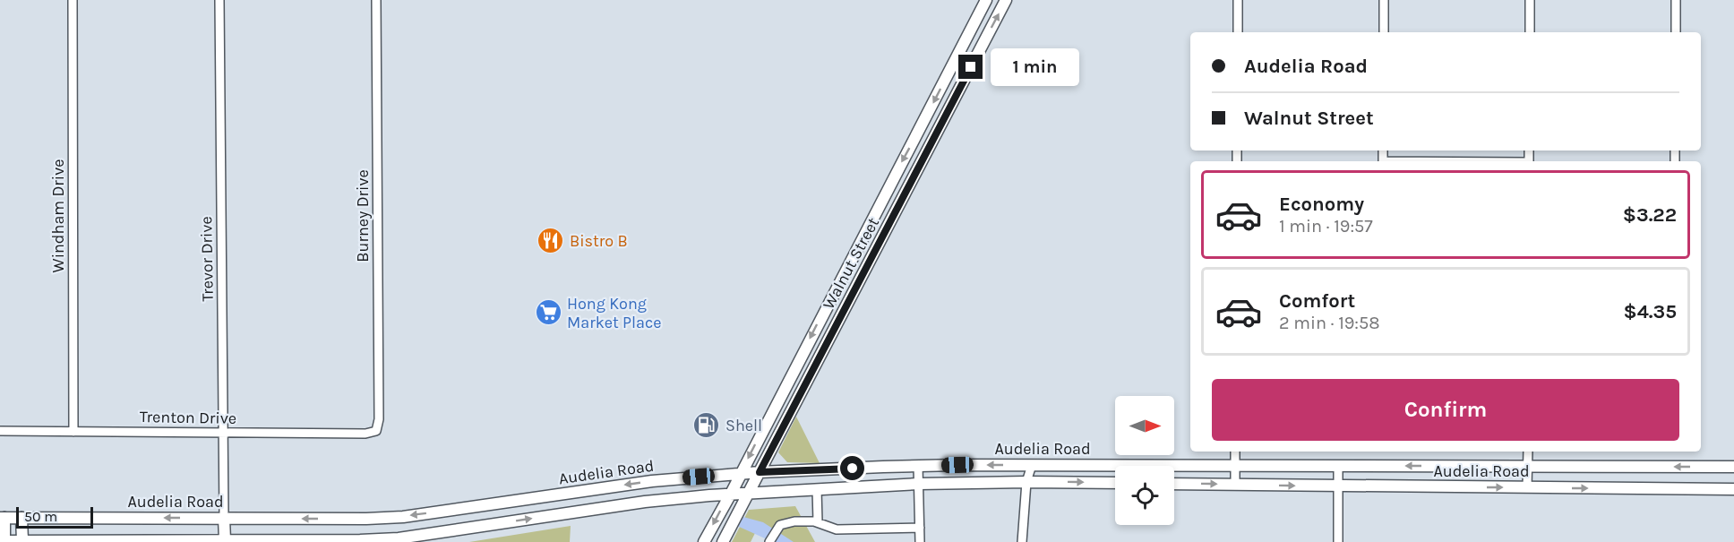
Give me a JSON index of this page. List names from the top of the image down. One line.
{"streets":{"main road":["Walnut Street","Audelia Road"],"street":["Windham Drive","Burney Drive","Trevor Drive","Trenton Drive"]},"crossings":[["Windham Drive","Trenton Drive"],["Burney Drive","Trenton Drive"],["Trevor Drive","Trenton Drive"],["Trevor Drive","Audelia Road"],["Walnut Street","Audelia Road"]],"places":{"restaurant":["Bistro B"],"supermarket":["Hong Kong Market Place"],"fuel station":["Shell"]},"scale_bar":"50 m","north":"right","page":{"banner":["Audelia Road","Walnut Street"],"bubble":"1 min","list":[{"name":"Economy","note":"1 min · 19:57","value":"$3.22"},{"name":"Comfort","note":"2 min · 19:58","value":"$4.35"}],"buttons":"Confirm","scale":"50 m"}}
